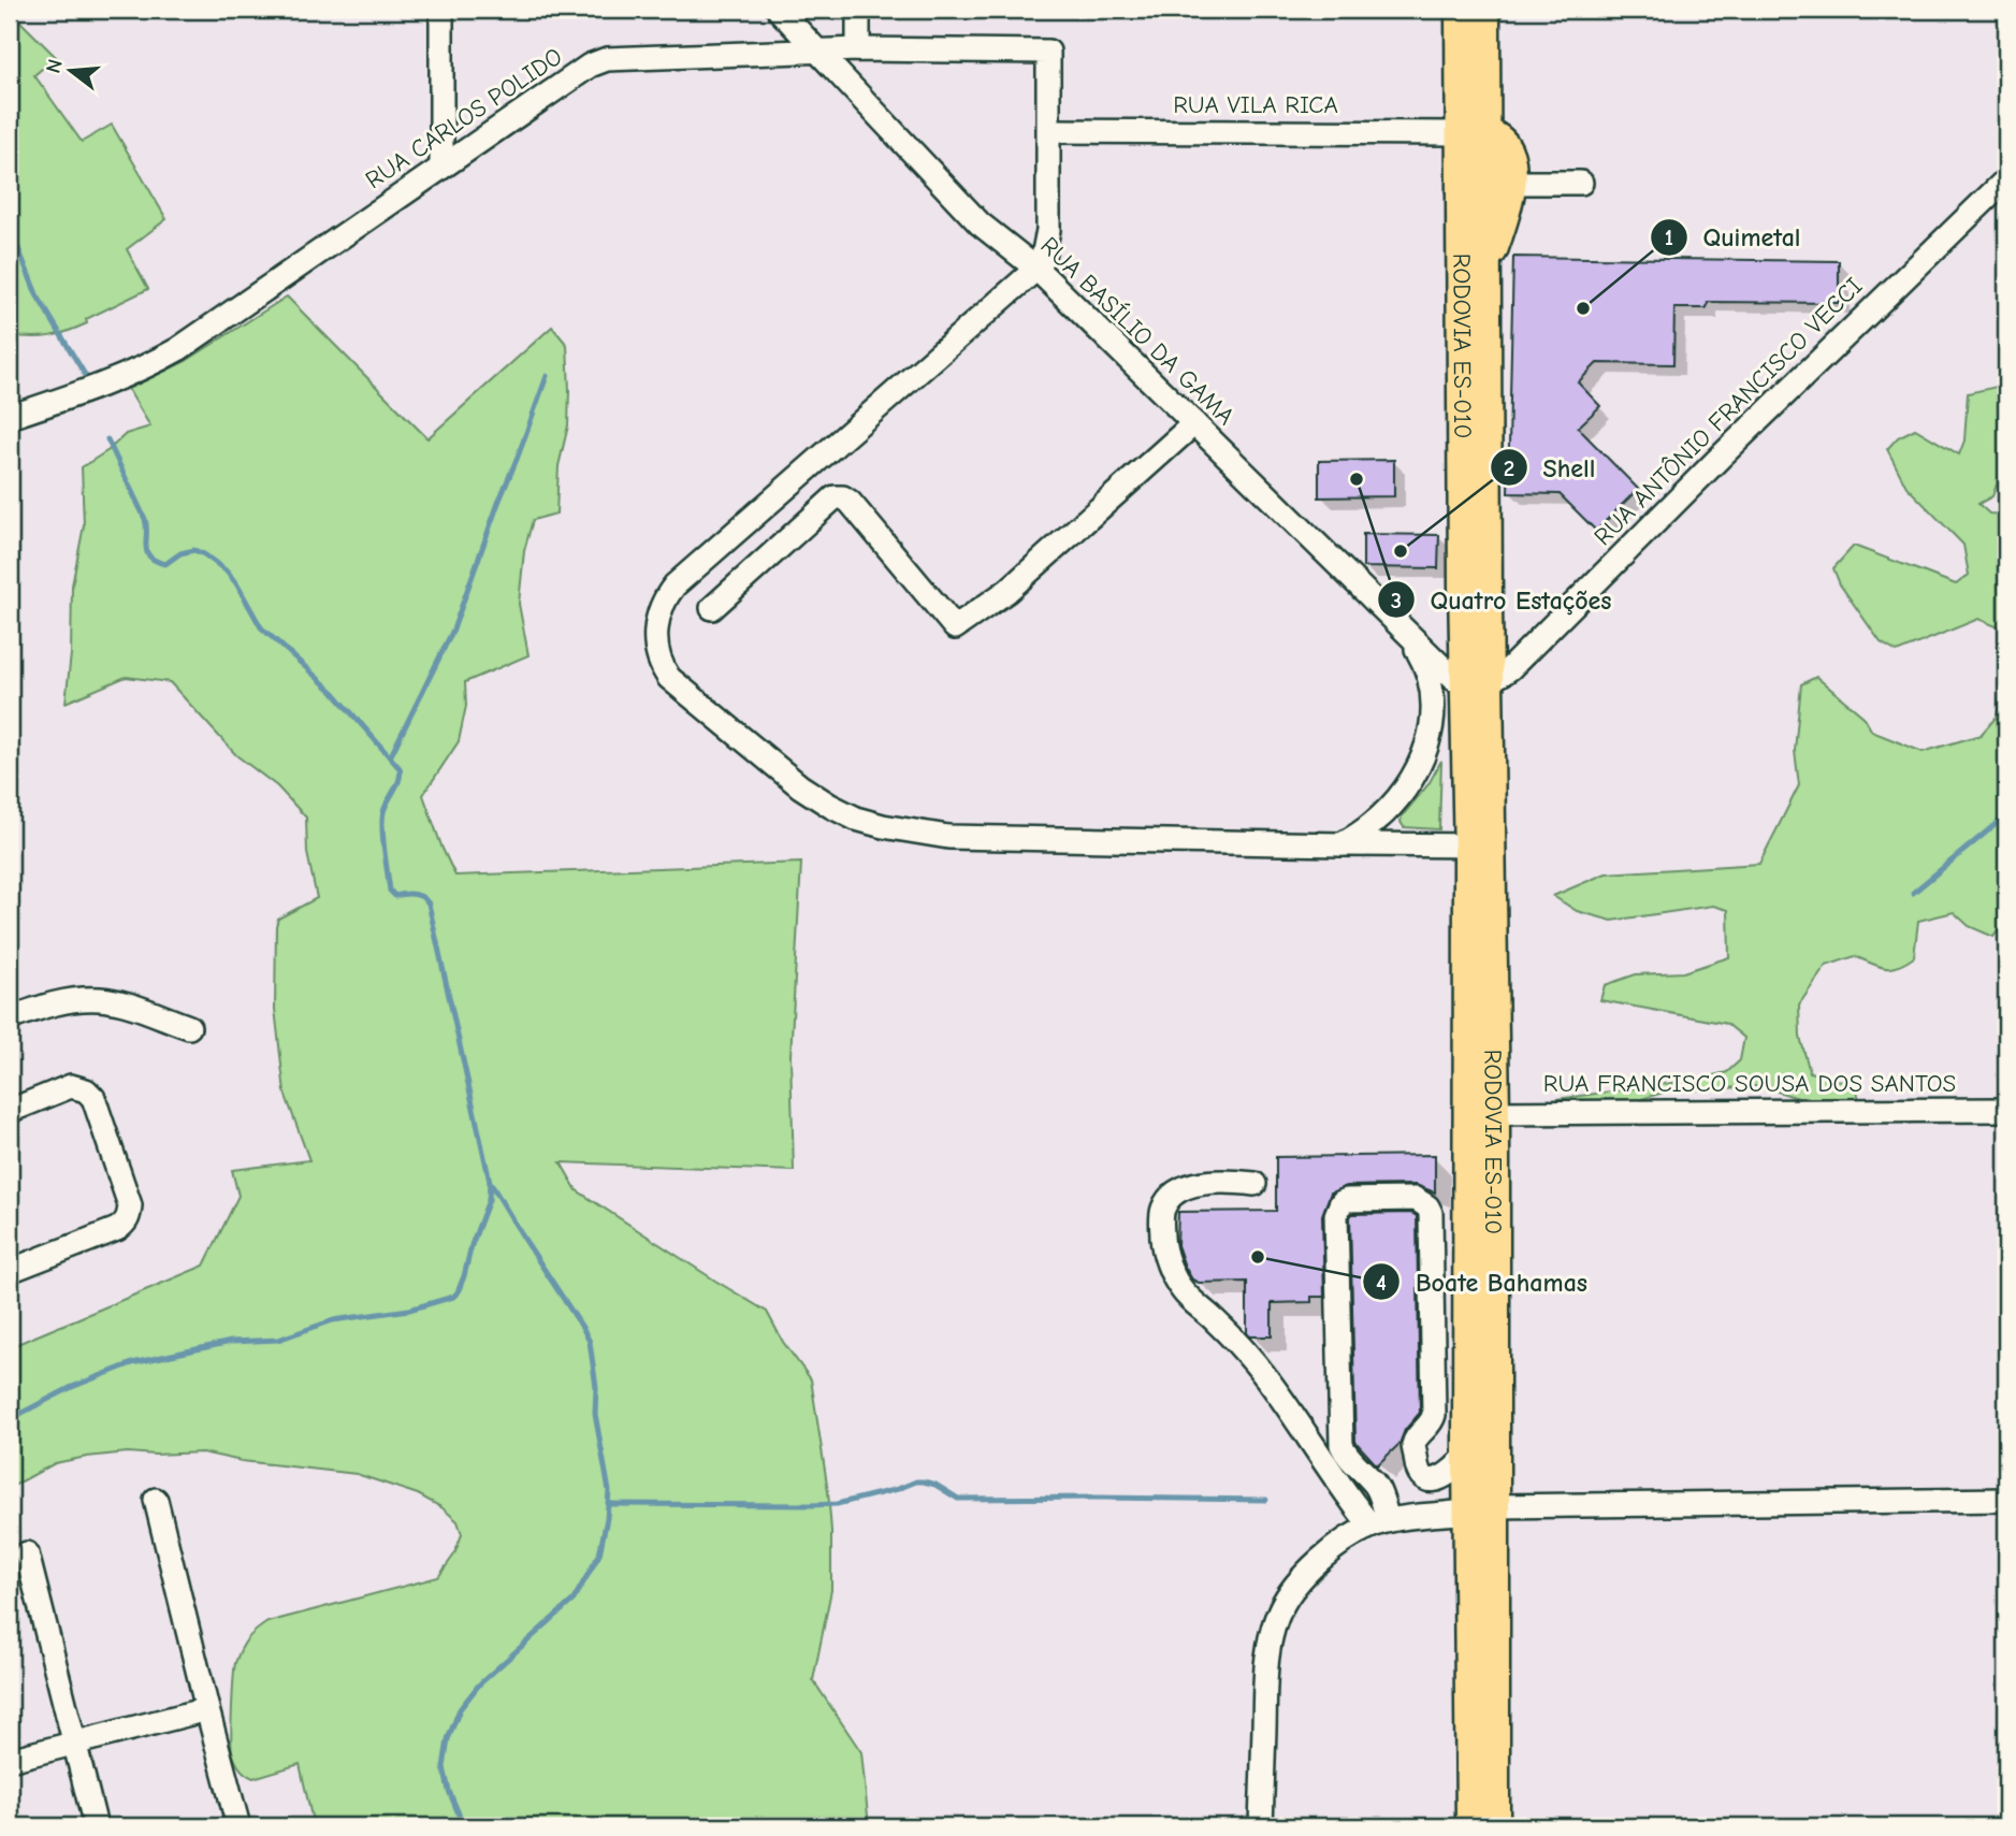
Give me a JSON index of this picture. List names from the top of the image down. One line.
{"streets":{"main road":["RODOVIA ES-010"],"street":["RUA VILA RICA","RUA CARLOS POLIDO","RUA BASÍLIO DA GAMA","RUA ANTÔNIO FRANCISCO VECCI","RUA FRANCISCO SOUSA DOS SANTOS"]},"crossings":[["RUA VILA RICA","RUA CARLOS POLIDO"],["RUA VILA RICA","RODOVIA ES-010"],["RUA CARLOS POLIDO","RUA BASÍLIO DA GAMA"],["RUA BASÍLIO DA GAMA","RODOVIA ES-010"],["RUA BASÍLIO DA GAMA","RUA ANTÔNIO FRANCISCO VECCI"],["RODOVIA ES-010","RUA ANTÔNIO FRANCISCO VECCI"],["RODOVIA ES-010","RUA FRANCISCO SOUSA DOS SANTOS"]],"places":["Quimetal","Quatro Estações","Shell","Boate Bahamas"],"north":"left"}
